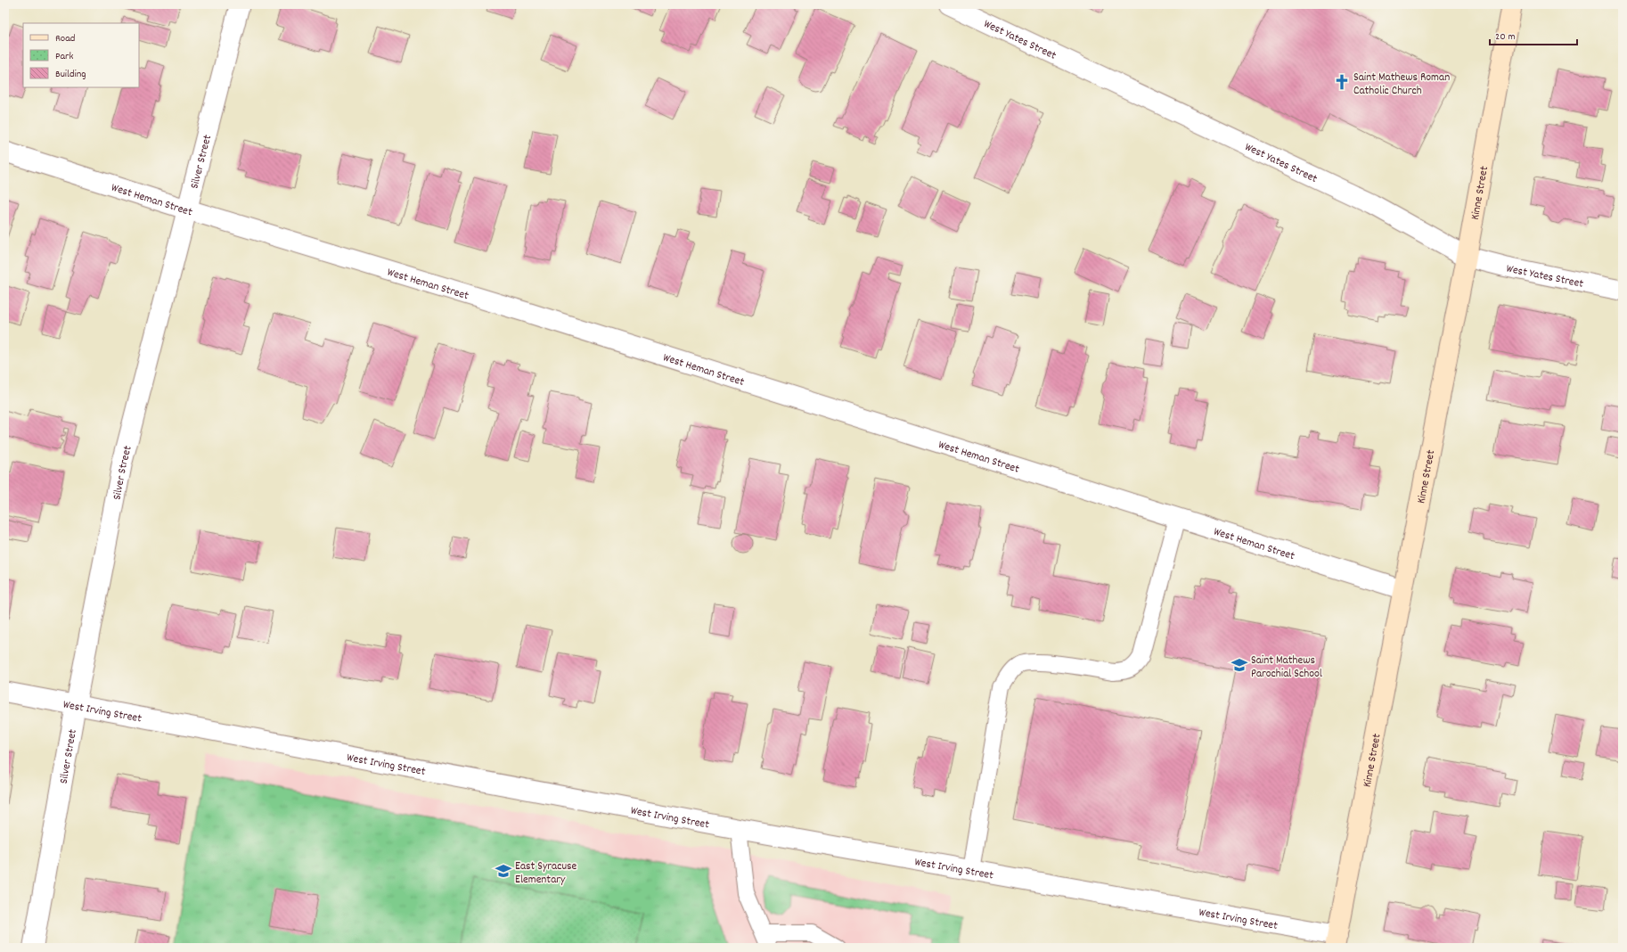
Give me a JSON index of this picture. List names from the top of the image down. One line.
{"streets":{"street":["West Yates Street","Silver Street","Kinne Street","West Heman Street","West Irving Street"]},"crossings":[["West Yates Street","Kinne Street"],["Silver Street","West Heman Street"],["Silver Street","West Irving Street"],["Kinne Street","West Heman Street"],["Kinne Street","West Irving Street"]],"places":{"church":["Saint Mathews Roman Catholic Church"],"school or university":["Saint Mathews Parochial School","East Syracuse Elementary"]},"legend":["Road","Park","Building"],"scale_bar":"20 m"}
